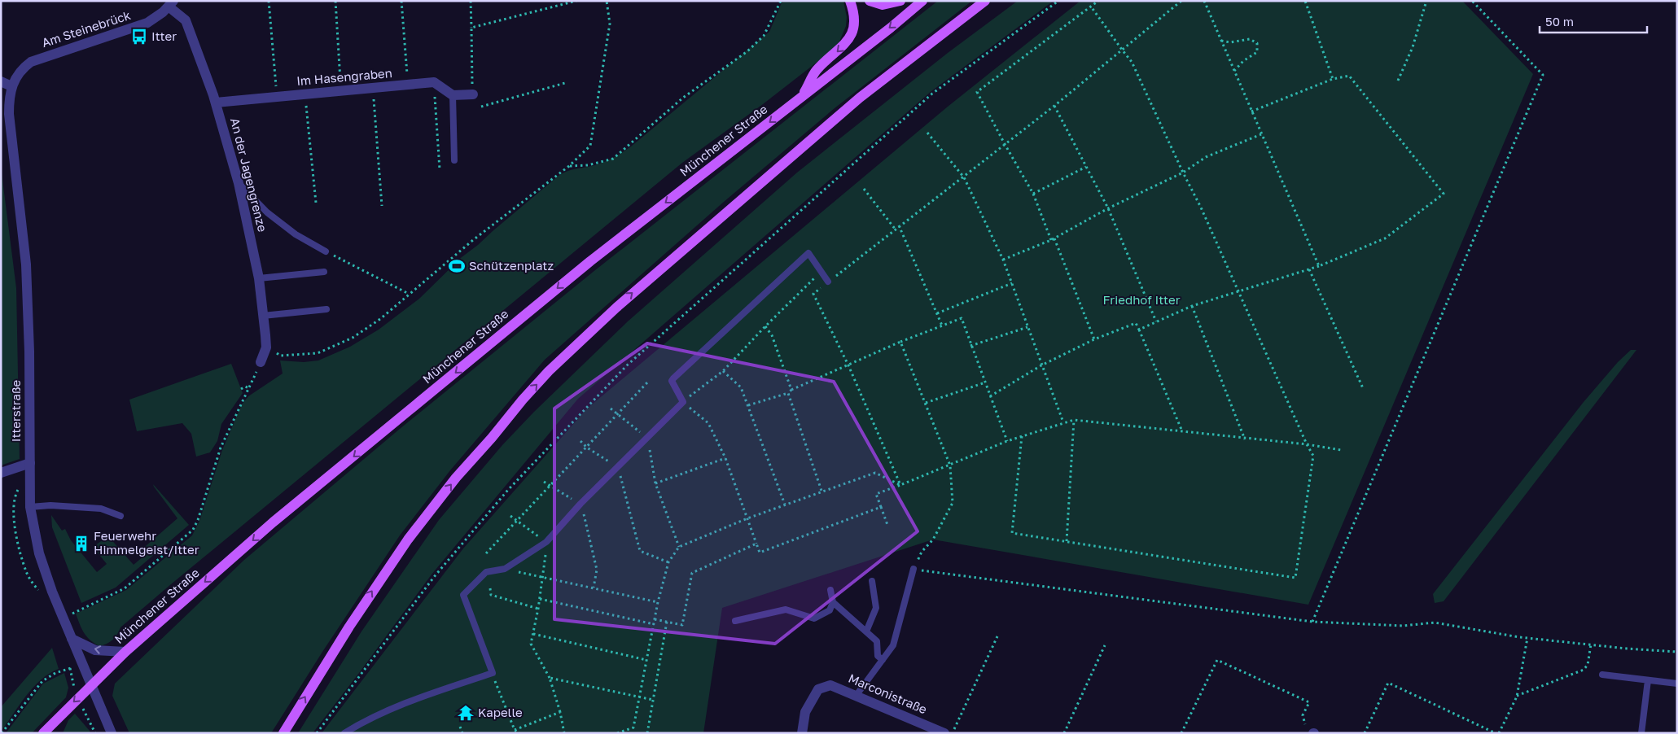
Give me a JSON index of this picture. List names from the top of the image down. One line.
{"streets":{"main road":["Münchener Straße"],"street":["Am Steinebrück","Im Hasengraben","An der Jagengrenze","Itterstraße","Marconistraße"]},"crossings":[["Am Steinebrück","An der Jagengrenze"],["Am Steinebrück","Itterstraße"],["Im Hasengraben","An der Jagengrenze"],["Münchener Straße","Itterstraße"]],"parks":["Friedhof Itter"],"places":{"bus stop":["Itter"],"sports":["Schützenplatz"],"building":["Feuerwehr Himmelgeist/Itter"],"temple":["Kapelle"]},"scale_bar":"50 m"}
